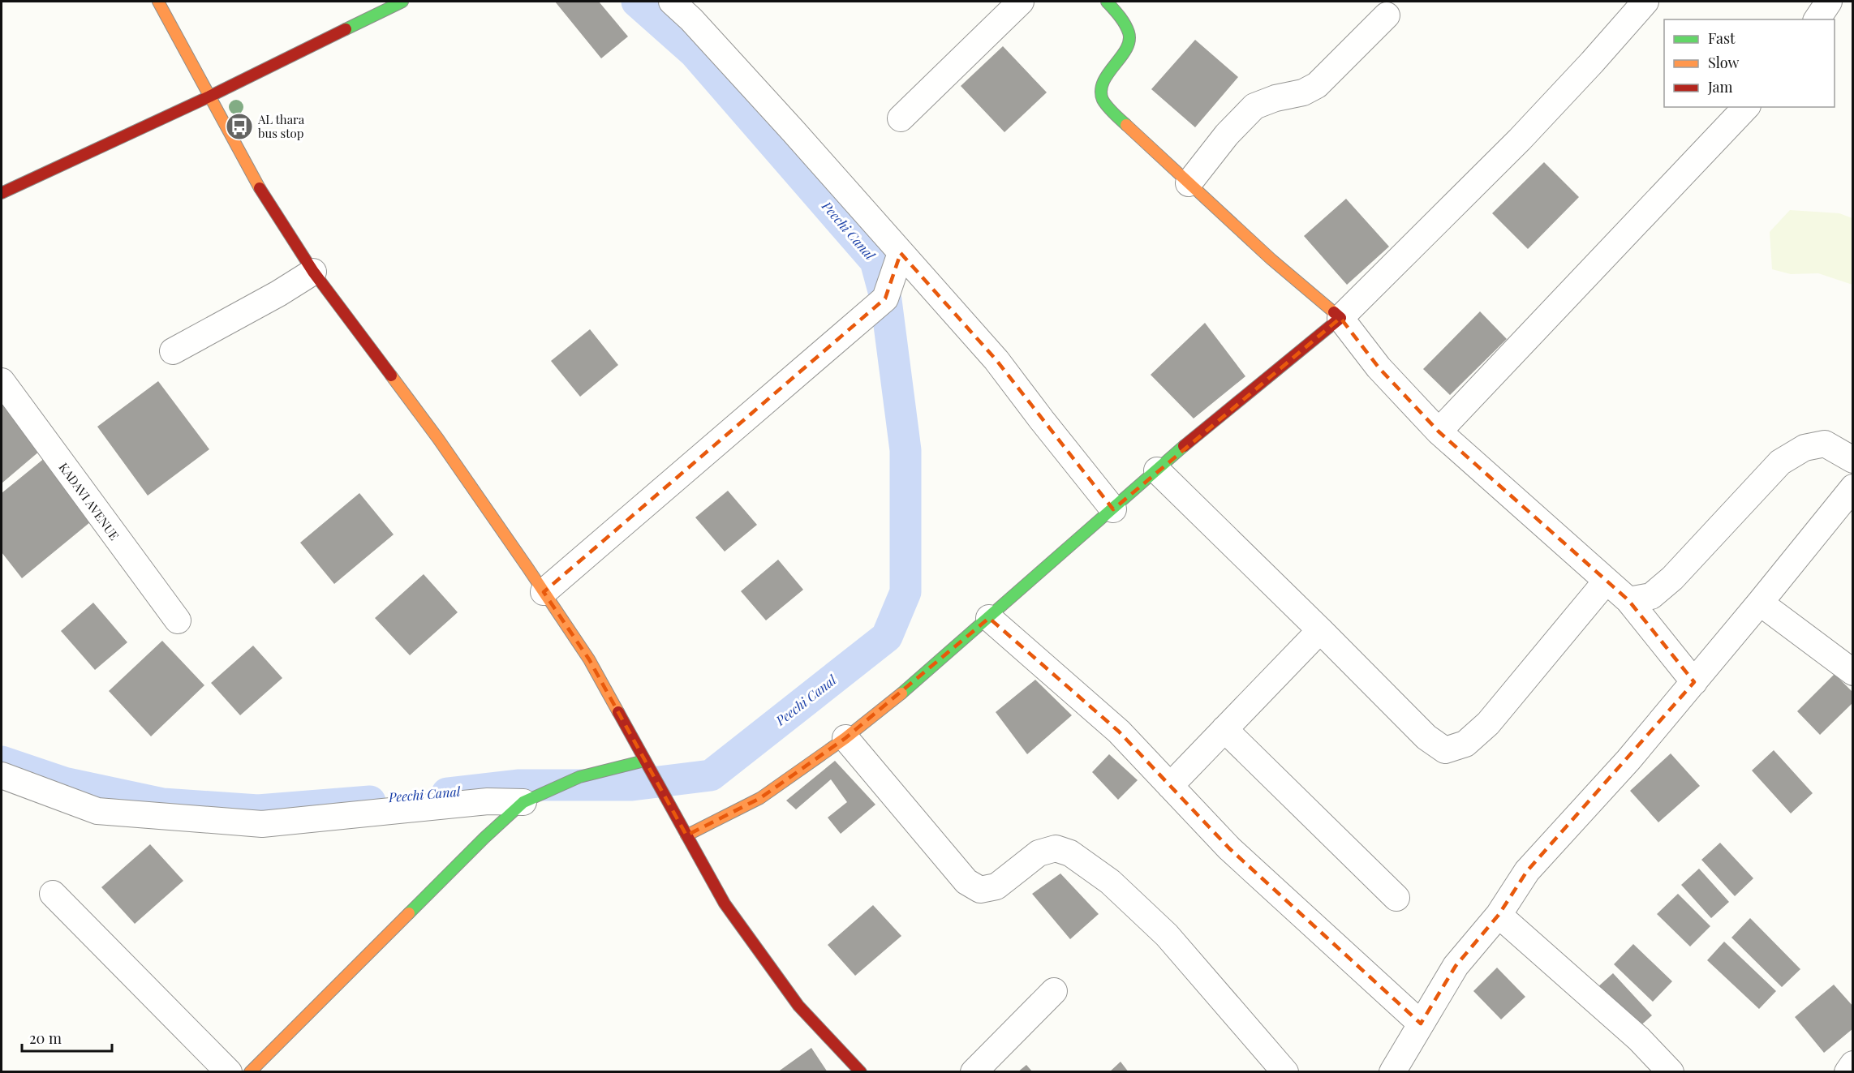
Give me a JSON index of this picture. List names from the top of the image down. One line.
{"streets":{"street":["KADAVI AVENUE"]},"water":["Peechi Canal"],"places":{"bus stop":["AL thara bus stop"]},"legend":["Fast","Slow","Jam"],"scale_bar":"20 m"}
